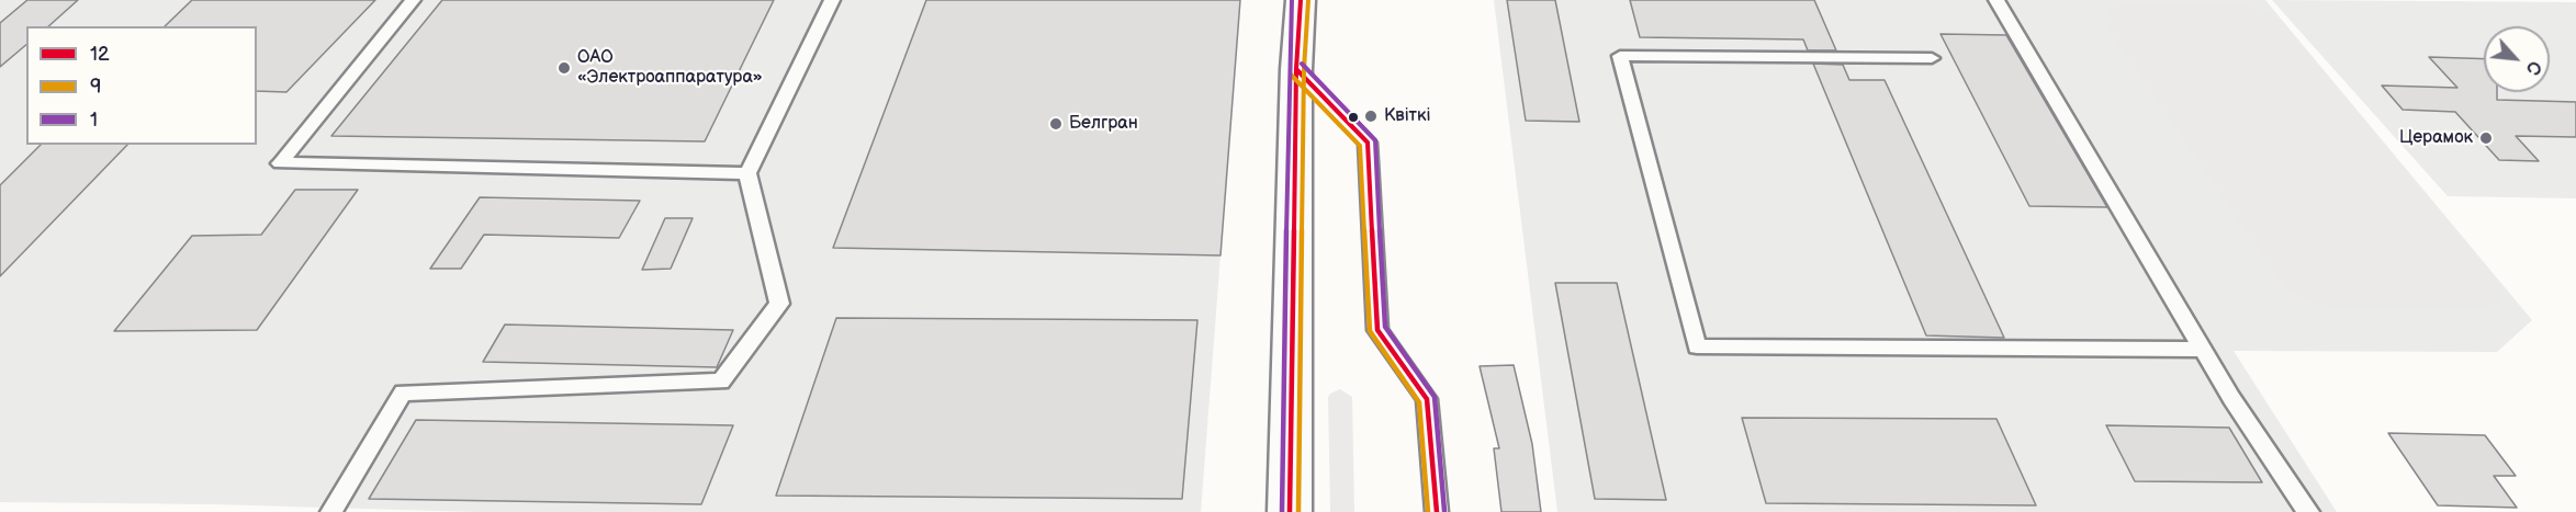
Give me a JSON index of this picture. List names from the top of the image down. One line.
{"places":["ОАО «Электроаппаратура»","Квіткі","Белгран","Церамок"],"lines":["transit line 12","transit line 9","transit line 1"],"legend":["12","9","1"],"north":"bottom right"}
